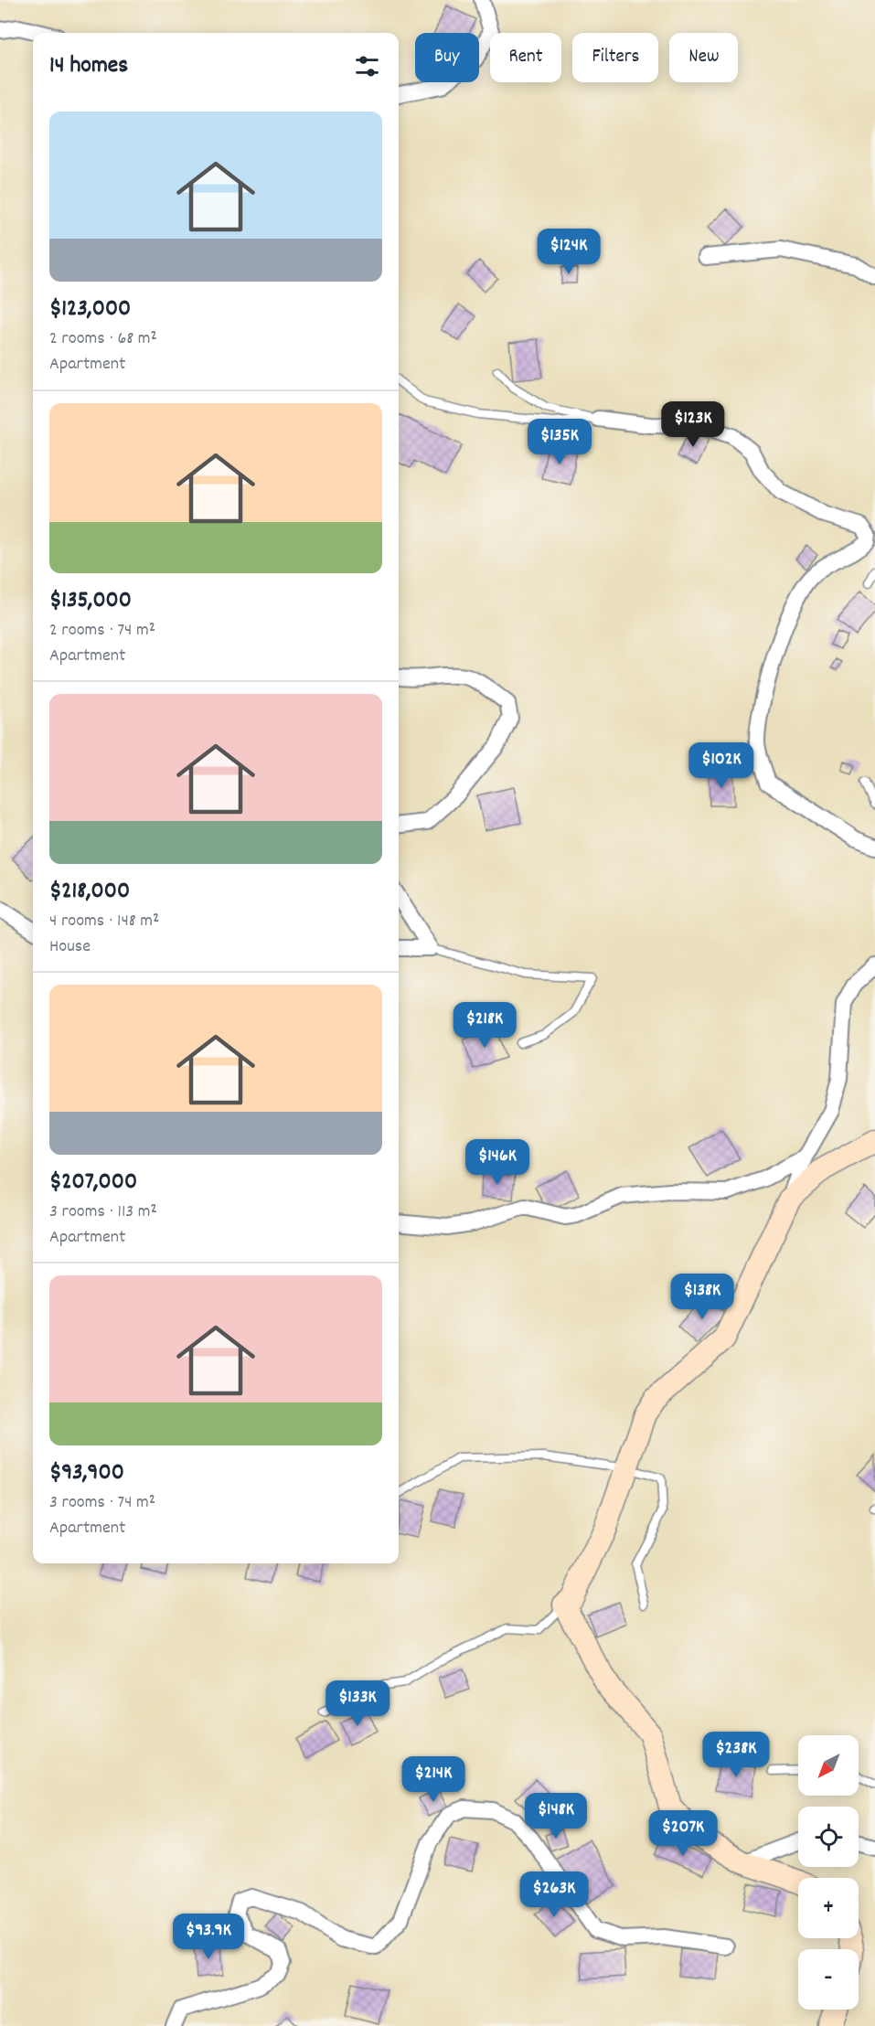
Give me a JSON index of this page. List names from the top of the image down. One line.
{"north":"bottom left","page":{"chip":["Buy","Rent","Filters","New"],"heading":"14 homes","list":[{"name":"$123,000","note":"2 rooms · 68 m² · Apartment"},{"name":"$135,000","note":"2 rooms · 74 m² · Apartment"},{"name":"$218,000","note":"4 rooms · 148 m² · House"},{"name":"$207,000","note":"3 rooms · 113 m² · Apartment"},{"name":"$93,900","note":"3 rooms · 74 m² · Apartment"}],"price":["$124K","$123K","$135K","$102K","$218K","$146K","$138K","$133K","$238K","$214K","$148K","$207K","$263K","$93.9K"],"map_buttons":["+","−"]}}
